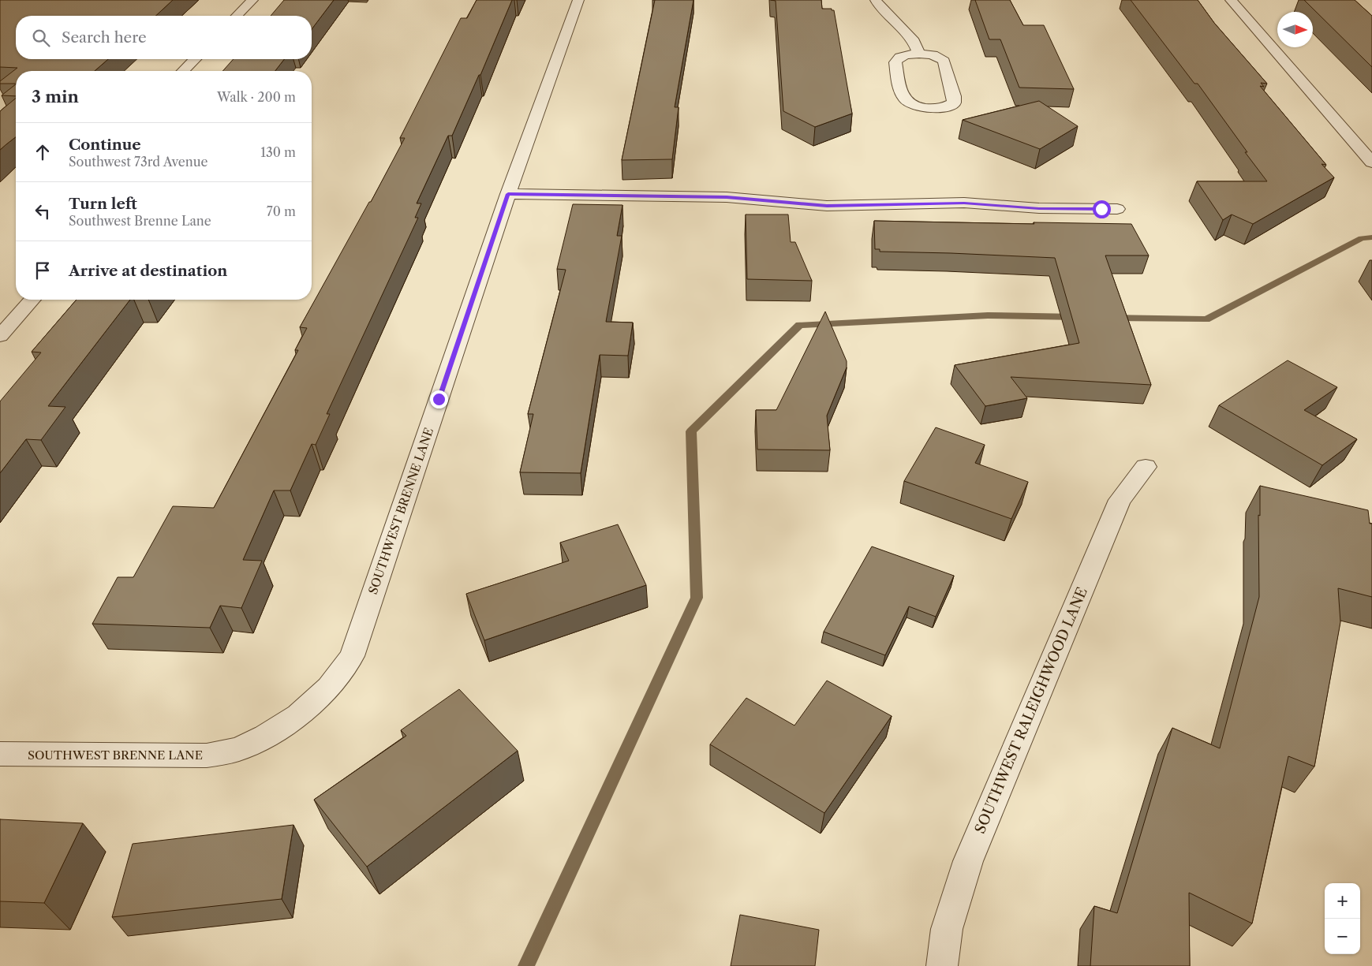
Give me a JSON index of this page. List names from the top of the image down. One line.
{"streets":{"street":["SOUTHWEST BRENNE LANE","SOUTHWEST RALEIGHWOOD LANE"]},"north":"right","page":{"search":"Search here","heading":["3 min","Walk · 200 m"],"list":[["Continue","Southwest 73rd Avenue","130 m"],["Turn left","Southwest Brenne Lane","70 m"],"Arrive at destination"],"map_buttons":["+","−"]}}
